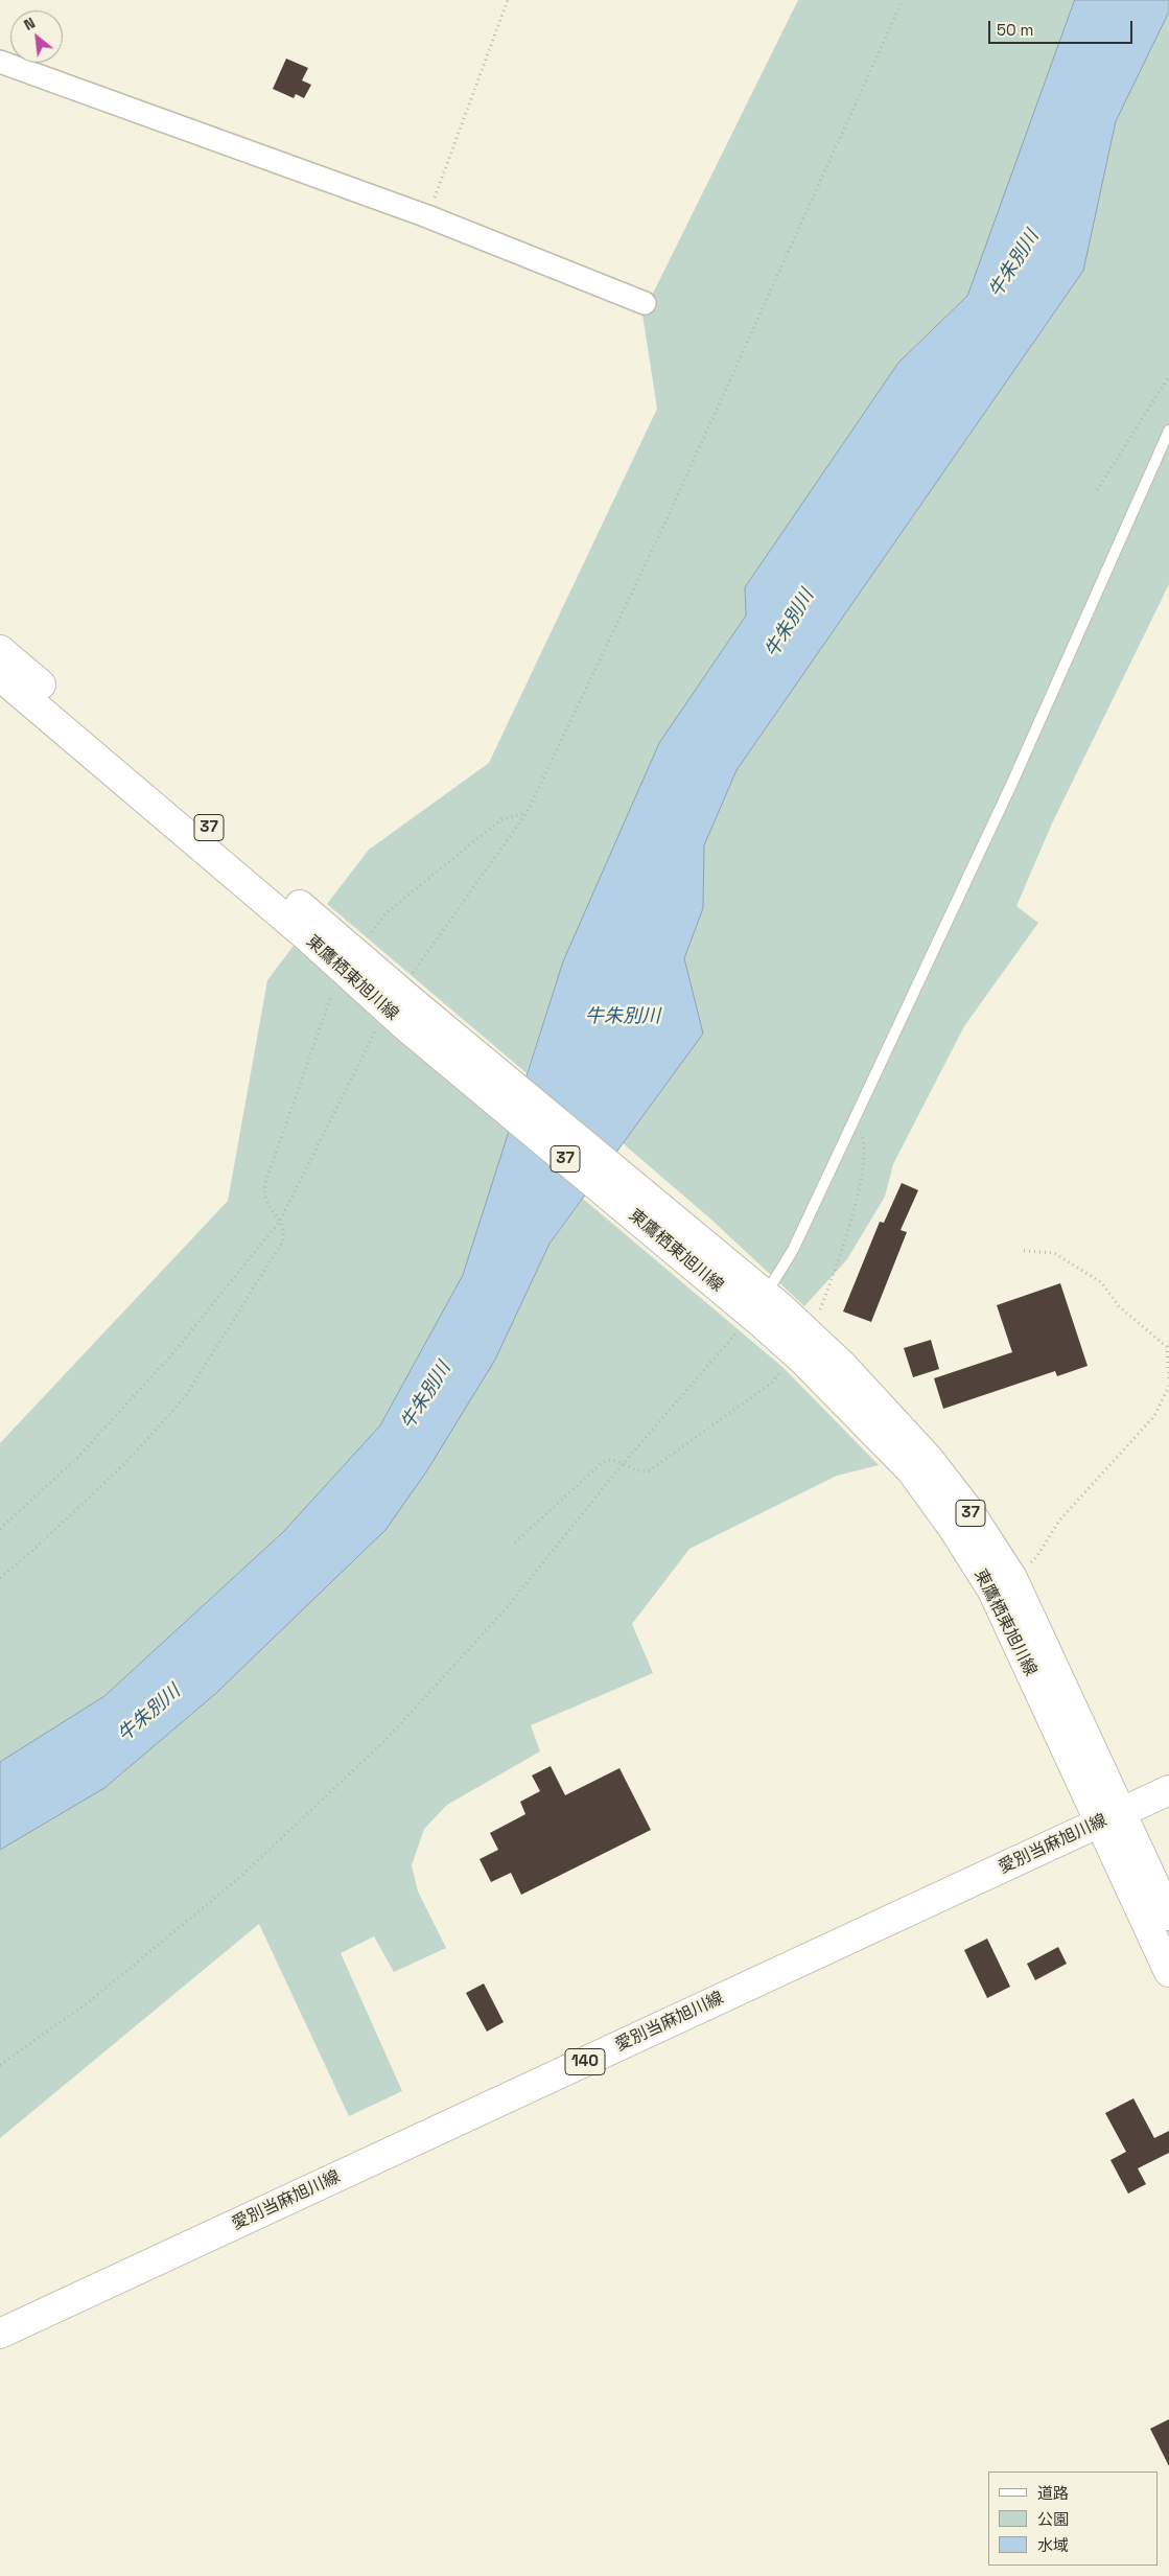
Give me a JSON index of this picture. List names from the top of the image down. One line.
{"streets":{"main road":["37","東鷹栖東旭川線","愛別当麻旭川線","140"]},"crossings":[["東鷹栖東旭川線","愛別当麻旭川線"]],"water":["牛朱別川"],"legend":["道路","公園","水域"],"scale_bar":"50 m","north":"top left"}
